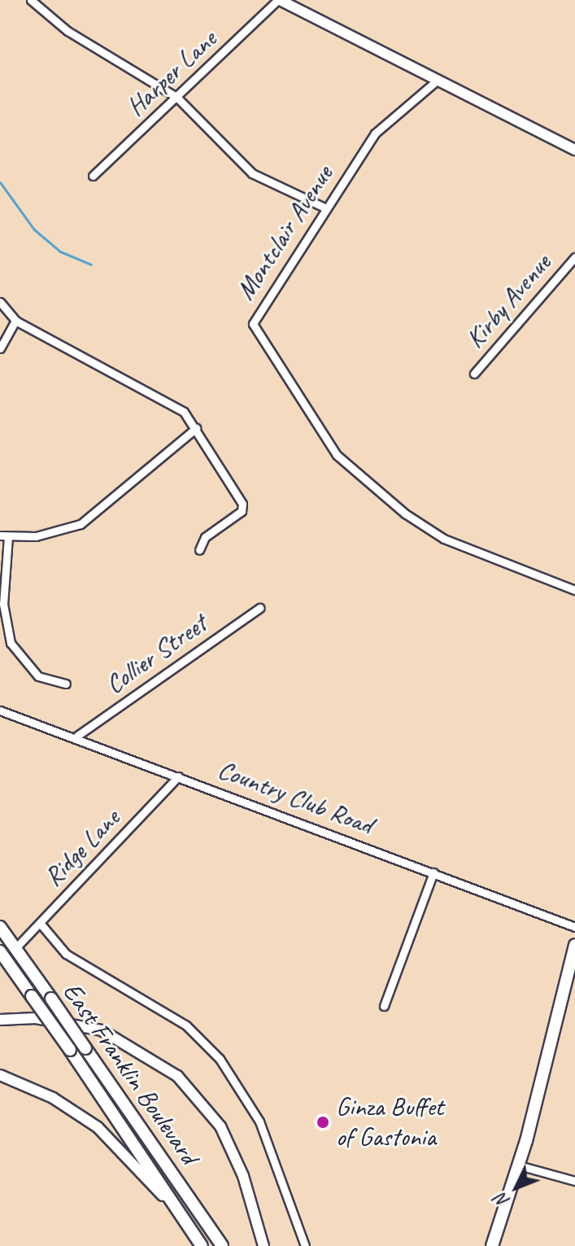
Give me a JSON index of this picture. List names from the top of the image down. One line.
{"streets":{"main road":["East Franklin Boulevard"],"street":["Harper Lane","Montclair Avenue","Kirby Avenue","Collier Street","Country Club Road","Ridge Lane"]},"crossings":[["Collier Street","Country Club Road"],["Country Club Road","Ridge Lane"],["Ridge Lane","East Franklin Boulevard"]],"places":["Ginza Buffet of Gastonia"],"north":"bottom left"}
